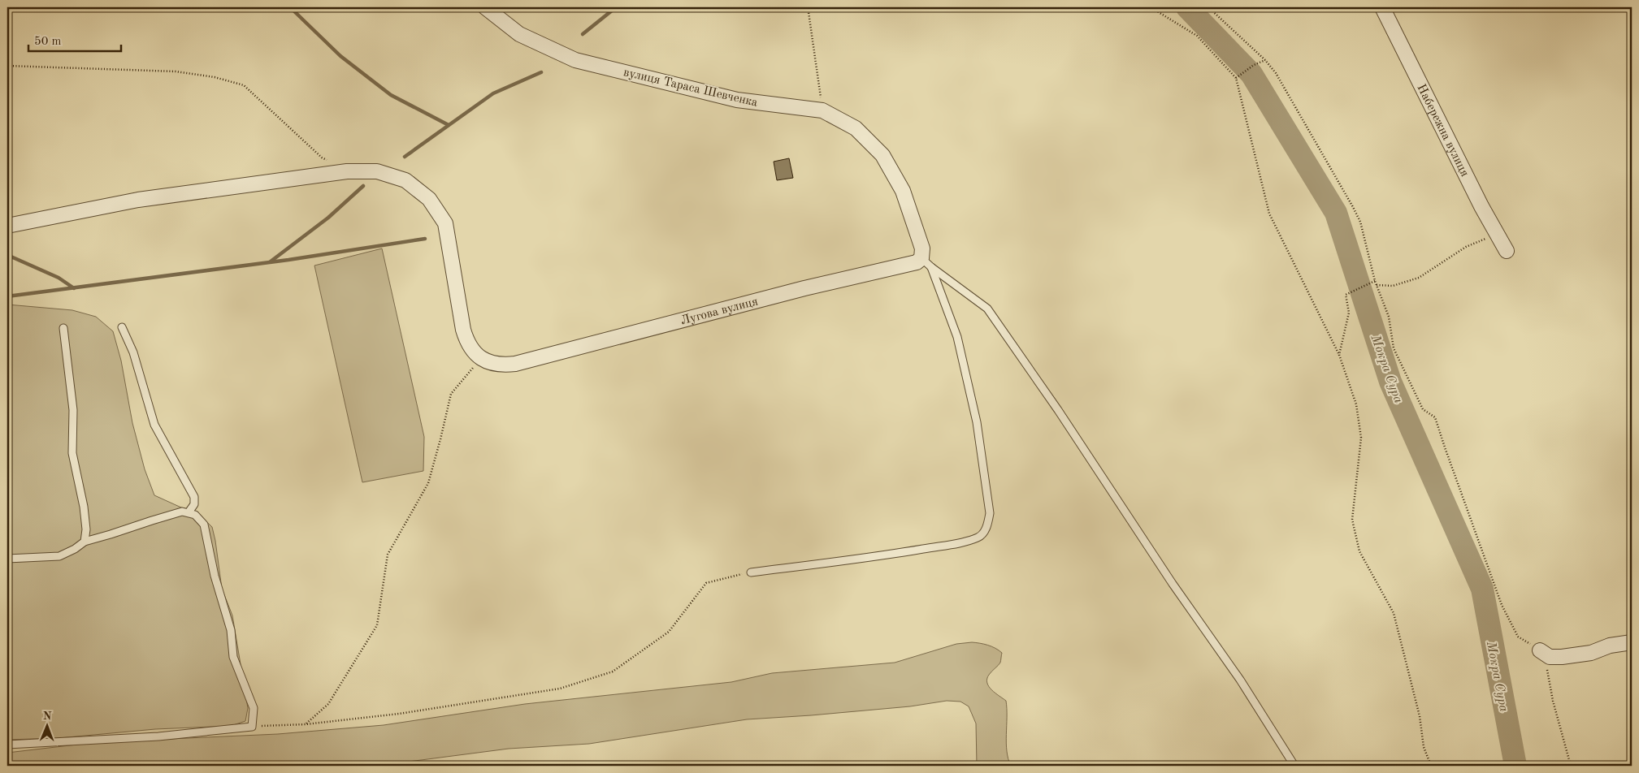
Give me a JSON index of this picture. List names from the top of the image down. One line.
{"streets":{"street":["вулиця Тараса Шевченка","Набережна вулиця","Лугова вулиця"]},"crossings":[["вулиця Тараса Шевченка","Лугова вулиця"]],"water":["Мокра Сура"],"scale_bar":"50 m","north":"top"}
